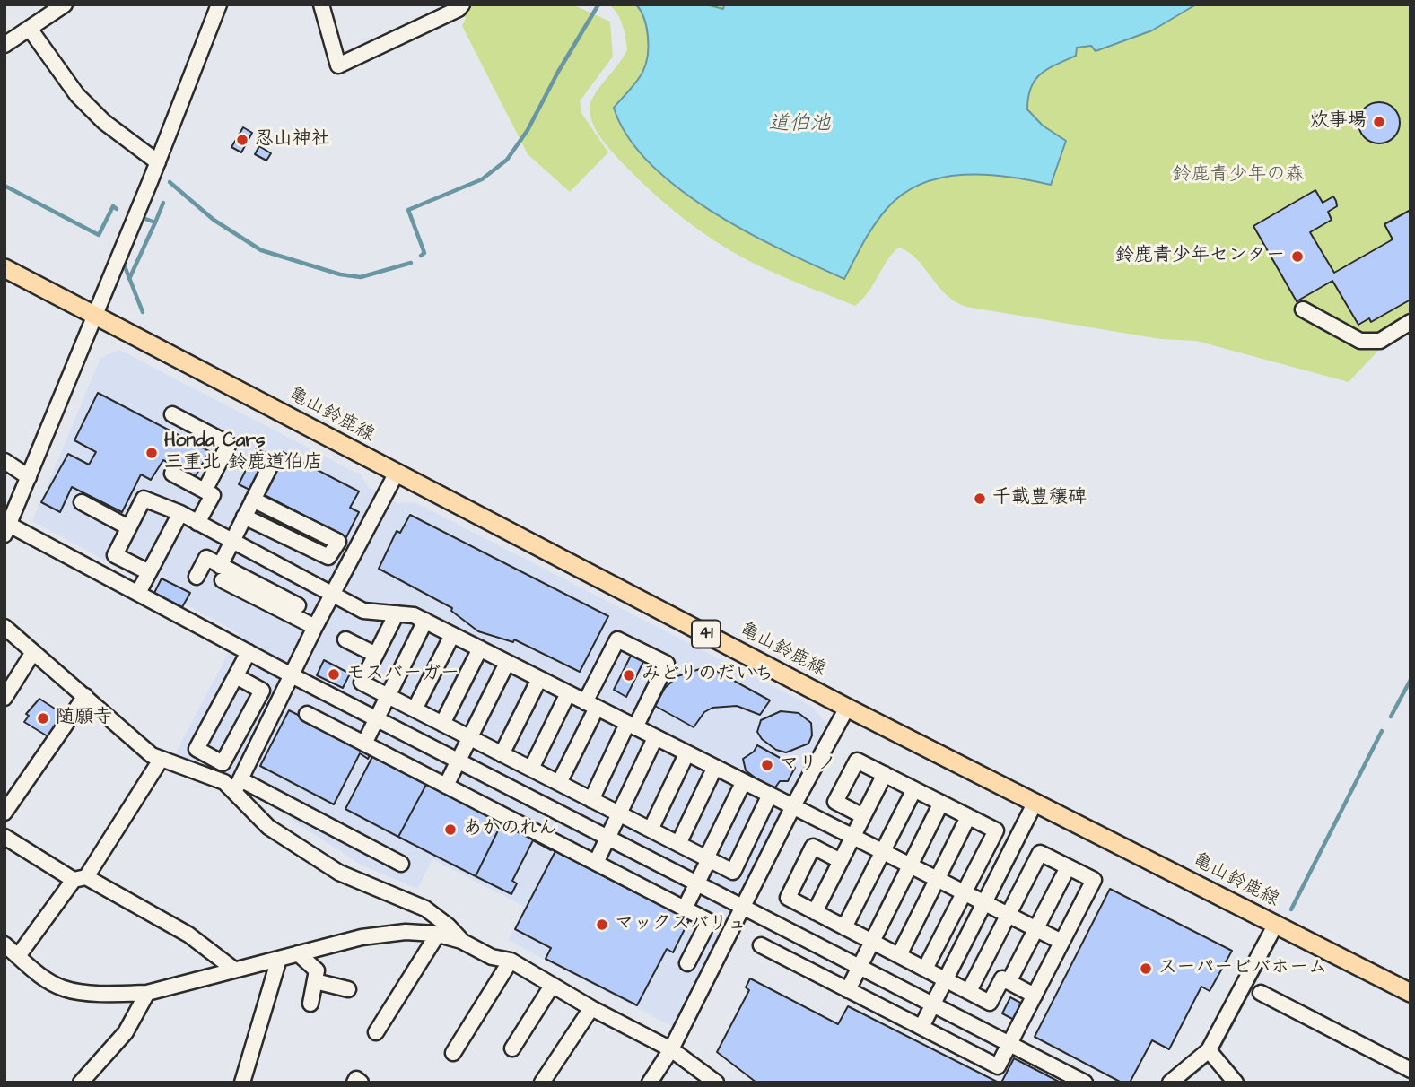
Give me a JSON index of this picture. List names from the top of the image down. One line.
{"streets":{"main road":["亀山鈴鹿線","41"]},"water":["道伯池"],"parks":["鈴鹿青少年の森"],"places":["炊事場","忍山神社","鈴鹿青少年センター","Honda Cars 三重北 鈴鹿道伯店","千載豊穣碑","モスバーガー","みどりのだいち","随願寺","マリノ","あかのれん","マックスバリュ","スーパービバホーム"]}
